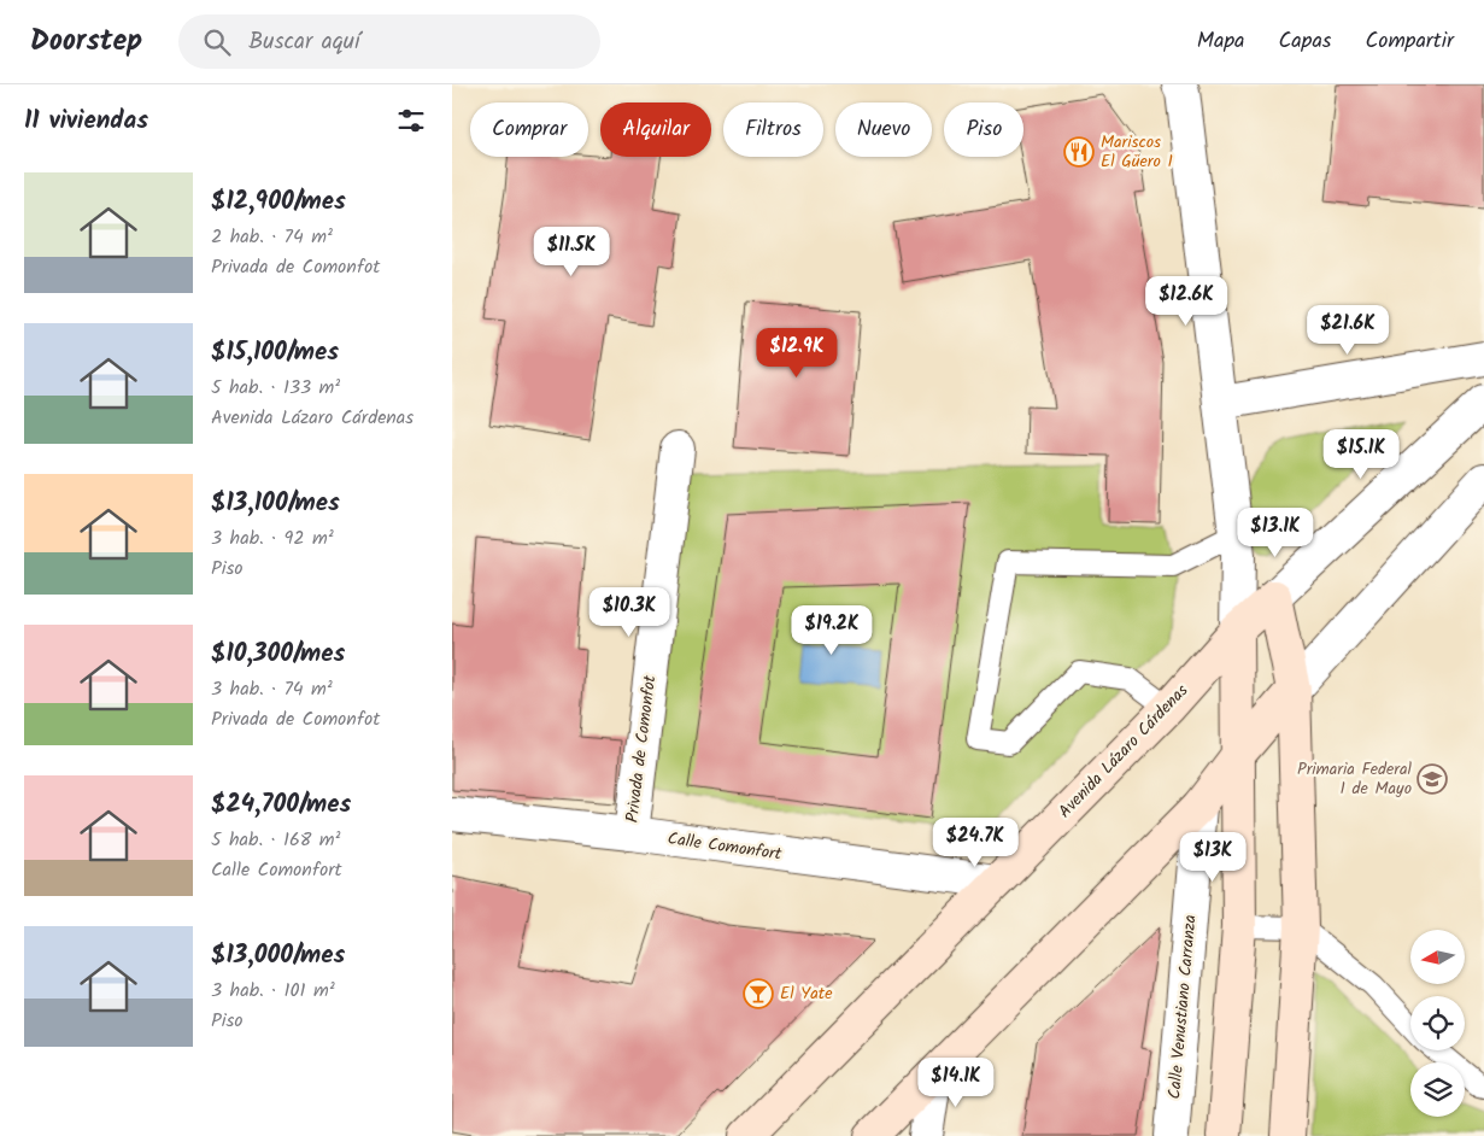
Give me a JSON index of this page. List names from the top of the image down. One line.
{"streets":{"main road":["Avenida Lázaro Cárdenas"],"street":["Privada de Comonfot","Calle Comonfort","Calle Venustiano Carranza"]},"crossings":[["Privada de Comonfot","Calle Comonfort"],["Avenida Lázaro Cárdenas","Calle Comonfort"]],"places":{"restaurant":["Mariscos El Güero 1"],"school or university":["Primaria Federal 1 de Mayo"],"bar":["El Yate"]},"north":"left","page":{"header":"Doorstep","search":"Buscar aquí","nav":["Mapa","Capas","Compartir"],"heading":"11 viviendas","chip":["Comprar","Alquilar","Filtros","Nuevo","Piso"],"list":[{"name":"$12,900/mes","note":"2 hab. · 74 m² · Privada de Comonfot"},{"name":"$15,100/mes","note":"5 hab. · 133 m² · Avenida Lázaro Cárdenas"},{"name":"$13,100/mes","note":"3 hab. · 92 m² · Piso"},{"name":"$10,300/mes","note":"3 hab. · 74 m² · Privada de Comonfot"},{"name":"$24,700/mes","note":"5 hab. · 168 m² · Calle Comonfort"},{"name":"$13,000/mes","note":"3 hab. · 101 m² · Piso"}],"price":["$11.5K","$12.6K","$21.6K","$12.9K","$15.1K","$13.1K","$10.3K","$19.2K","$24.7K","$13K","$14.1K"]}}
